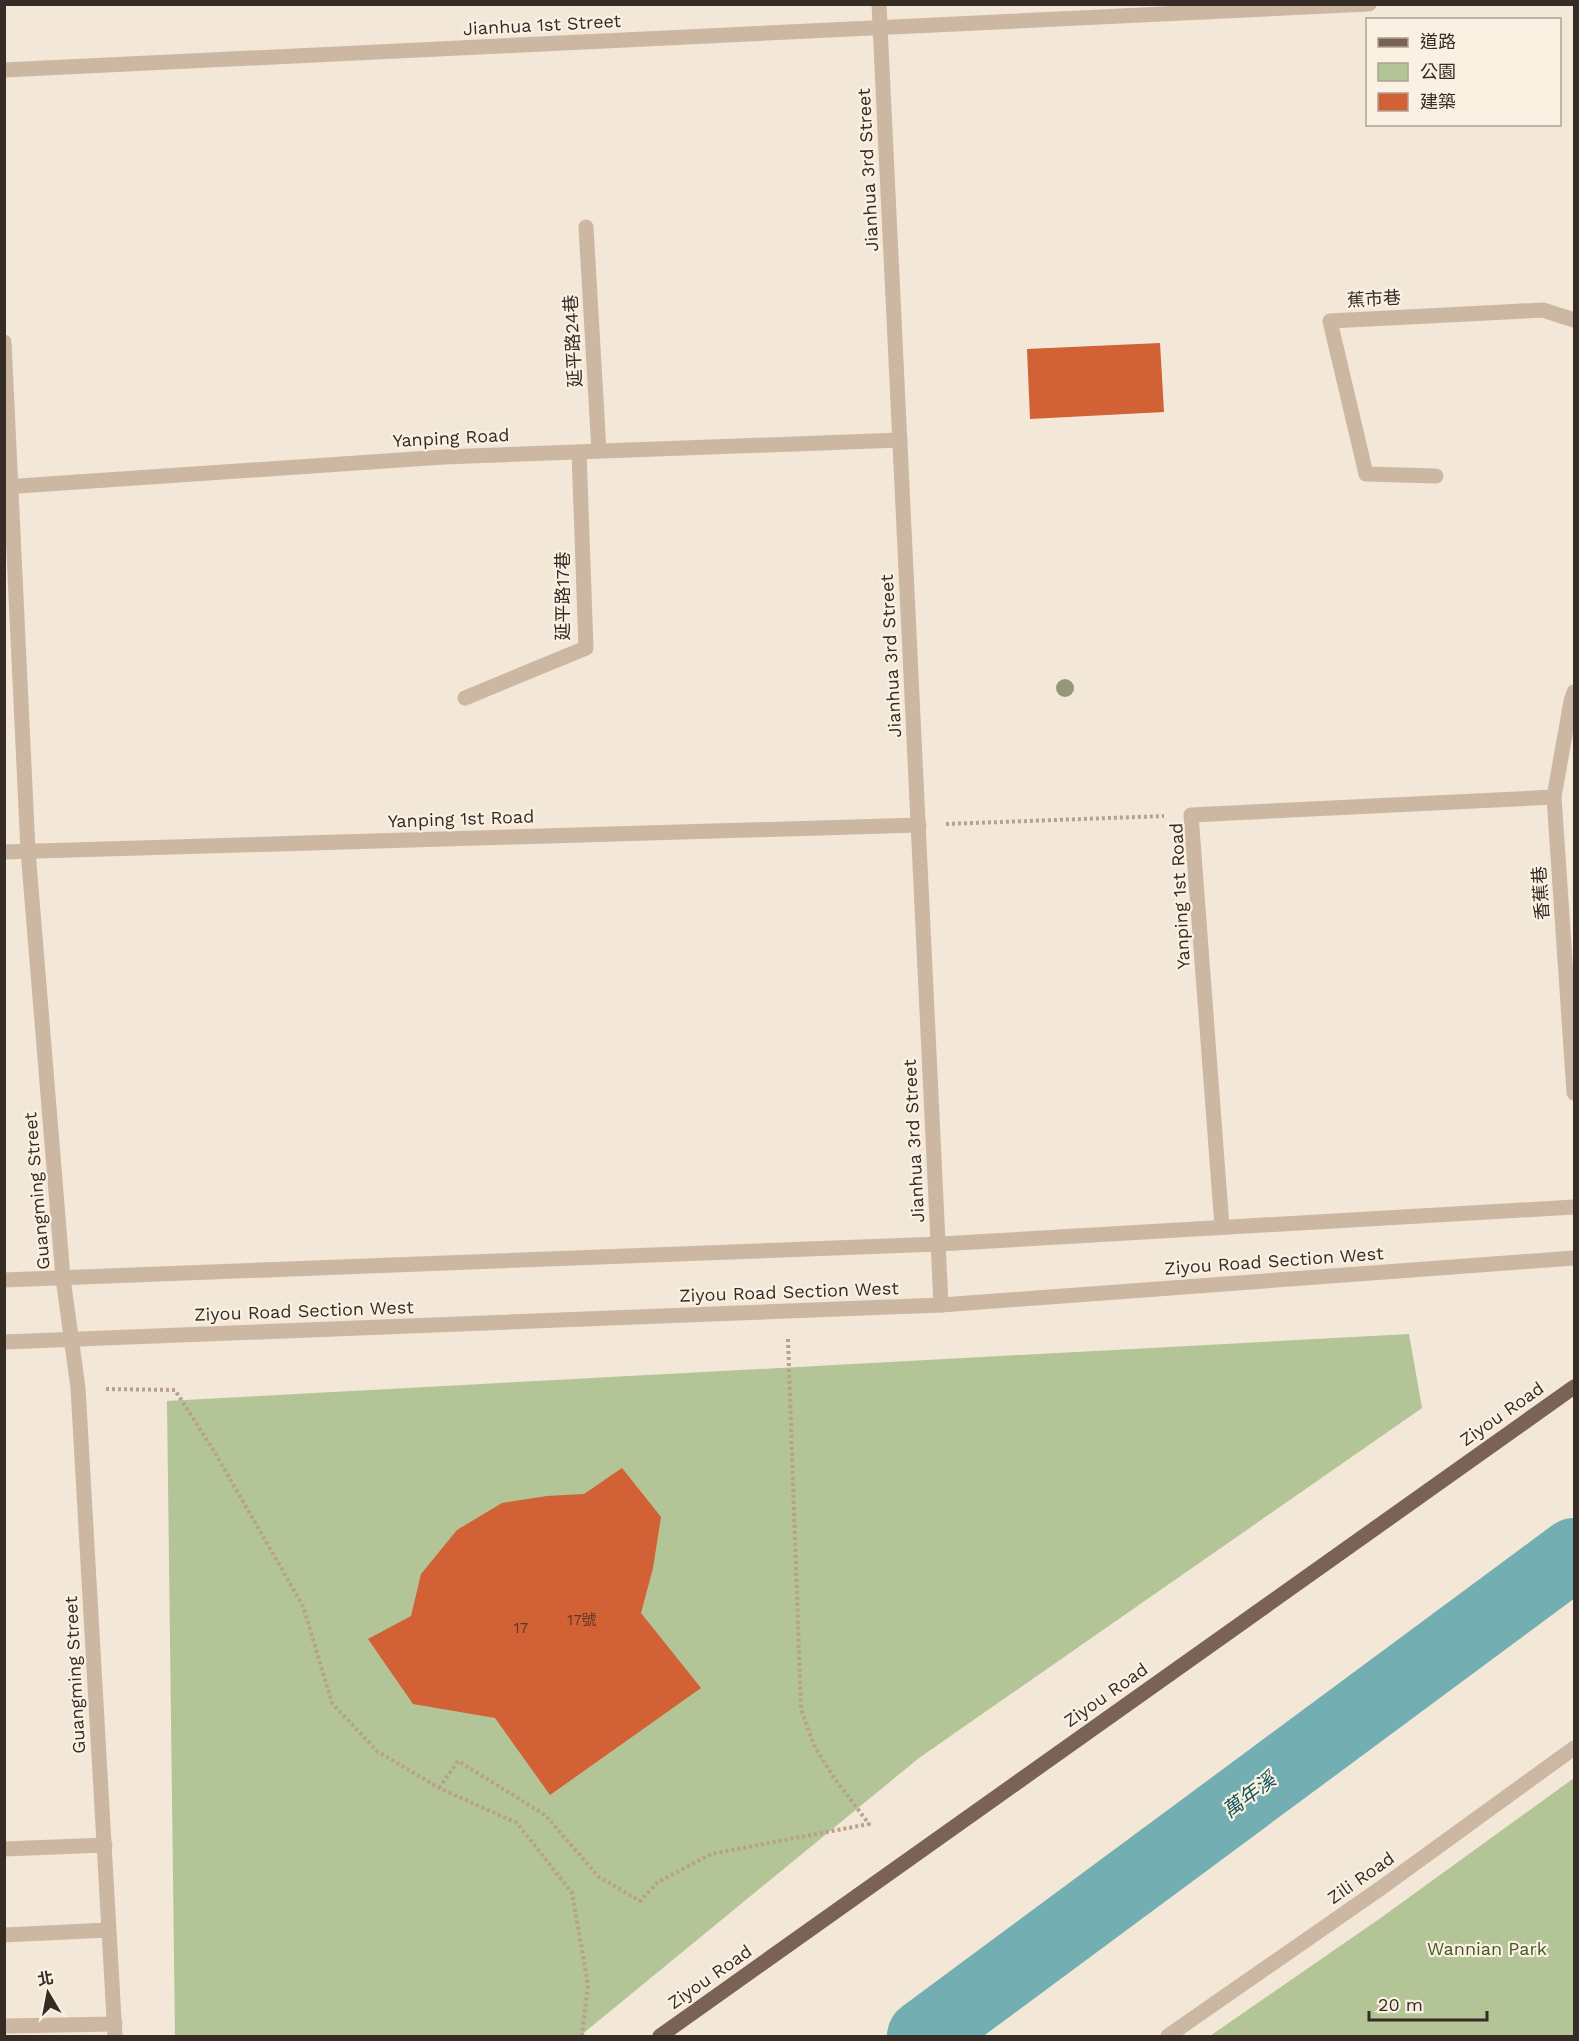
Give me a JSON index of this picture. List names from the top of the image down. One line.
{"streets":{"main road":["Ziyou Road"],"street":["Jianhua 1st Street","Jianhua 3rd Street","蕉市巷","延平路24巷","Yanping Road","延平路17巷","Yanping 1st Road","香蕉巷","Guangming Street","Ziyou Road Section West","Zili Road"]},"crossings":[["Jianhua 1st Street","Jianhua 3rd Street"],["Jianhua 3rd Street","Yanping Road"],["Jianhua 3rd Street","Yanping 1st Road"],["Jianhua 3rd Street","Ziyou Road Section West"],["延平路24巷","Yanping Road"],["Yanping Road","延平路17巷"],["Yanping Road","Guangming Street"],["Yanping 1st Road","香蕉巷"],["Yanping 1st Road","Guangming Street"],["Yanping 1st Road","Ziyou Road Section West"],["Guangming Street","Ziyou Road Section West"]],"water":["萬年溪"],"parks":["Wannian Park"],"house_numbers":["17號","17"],"legend":["道路","公園","建築"],"scale_bar":"20 m","north":"top"}
